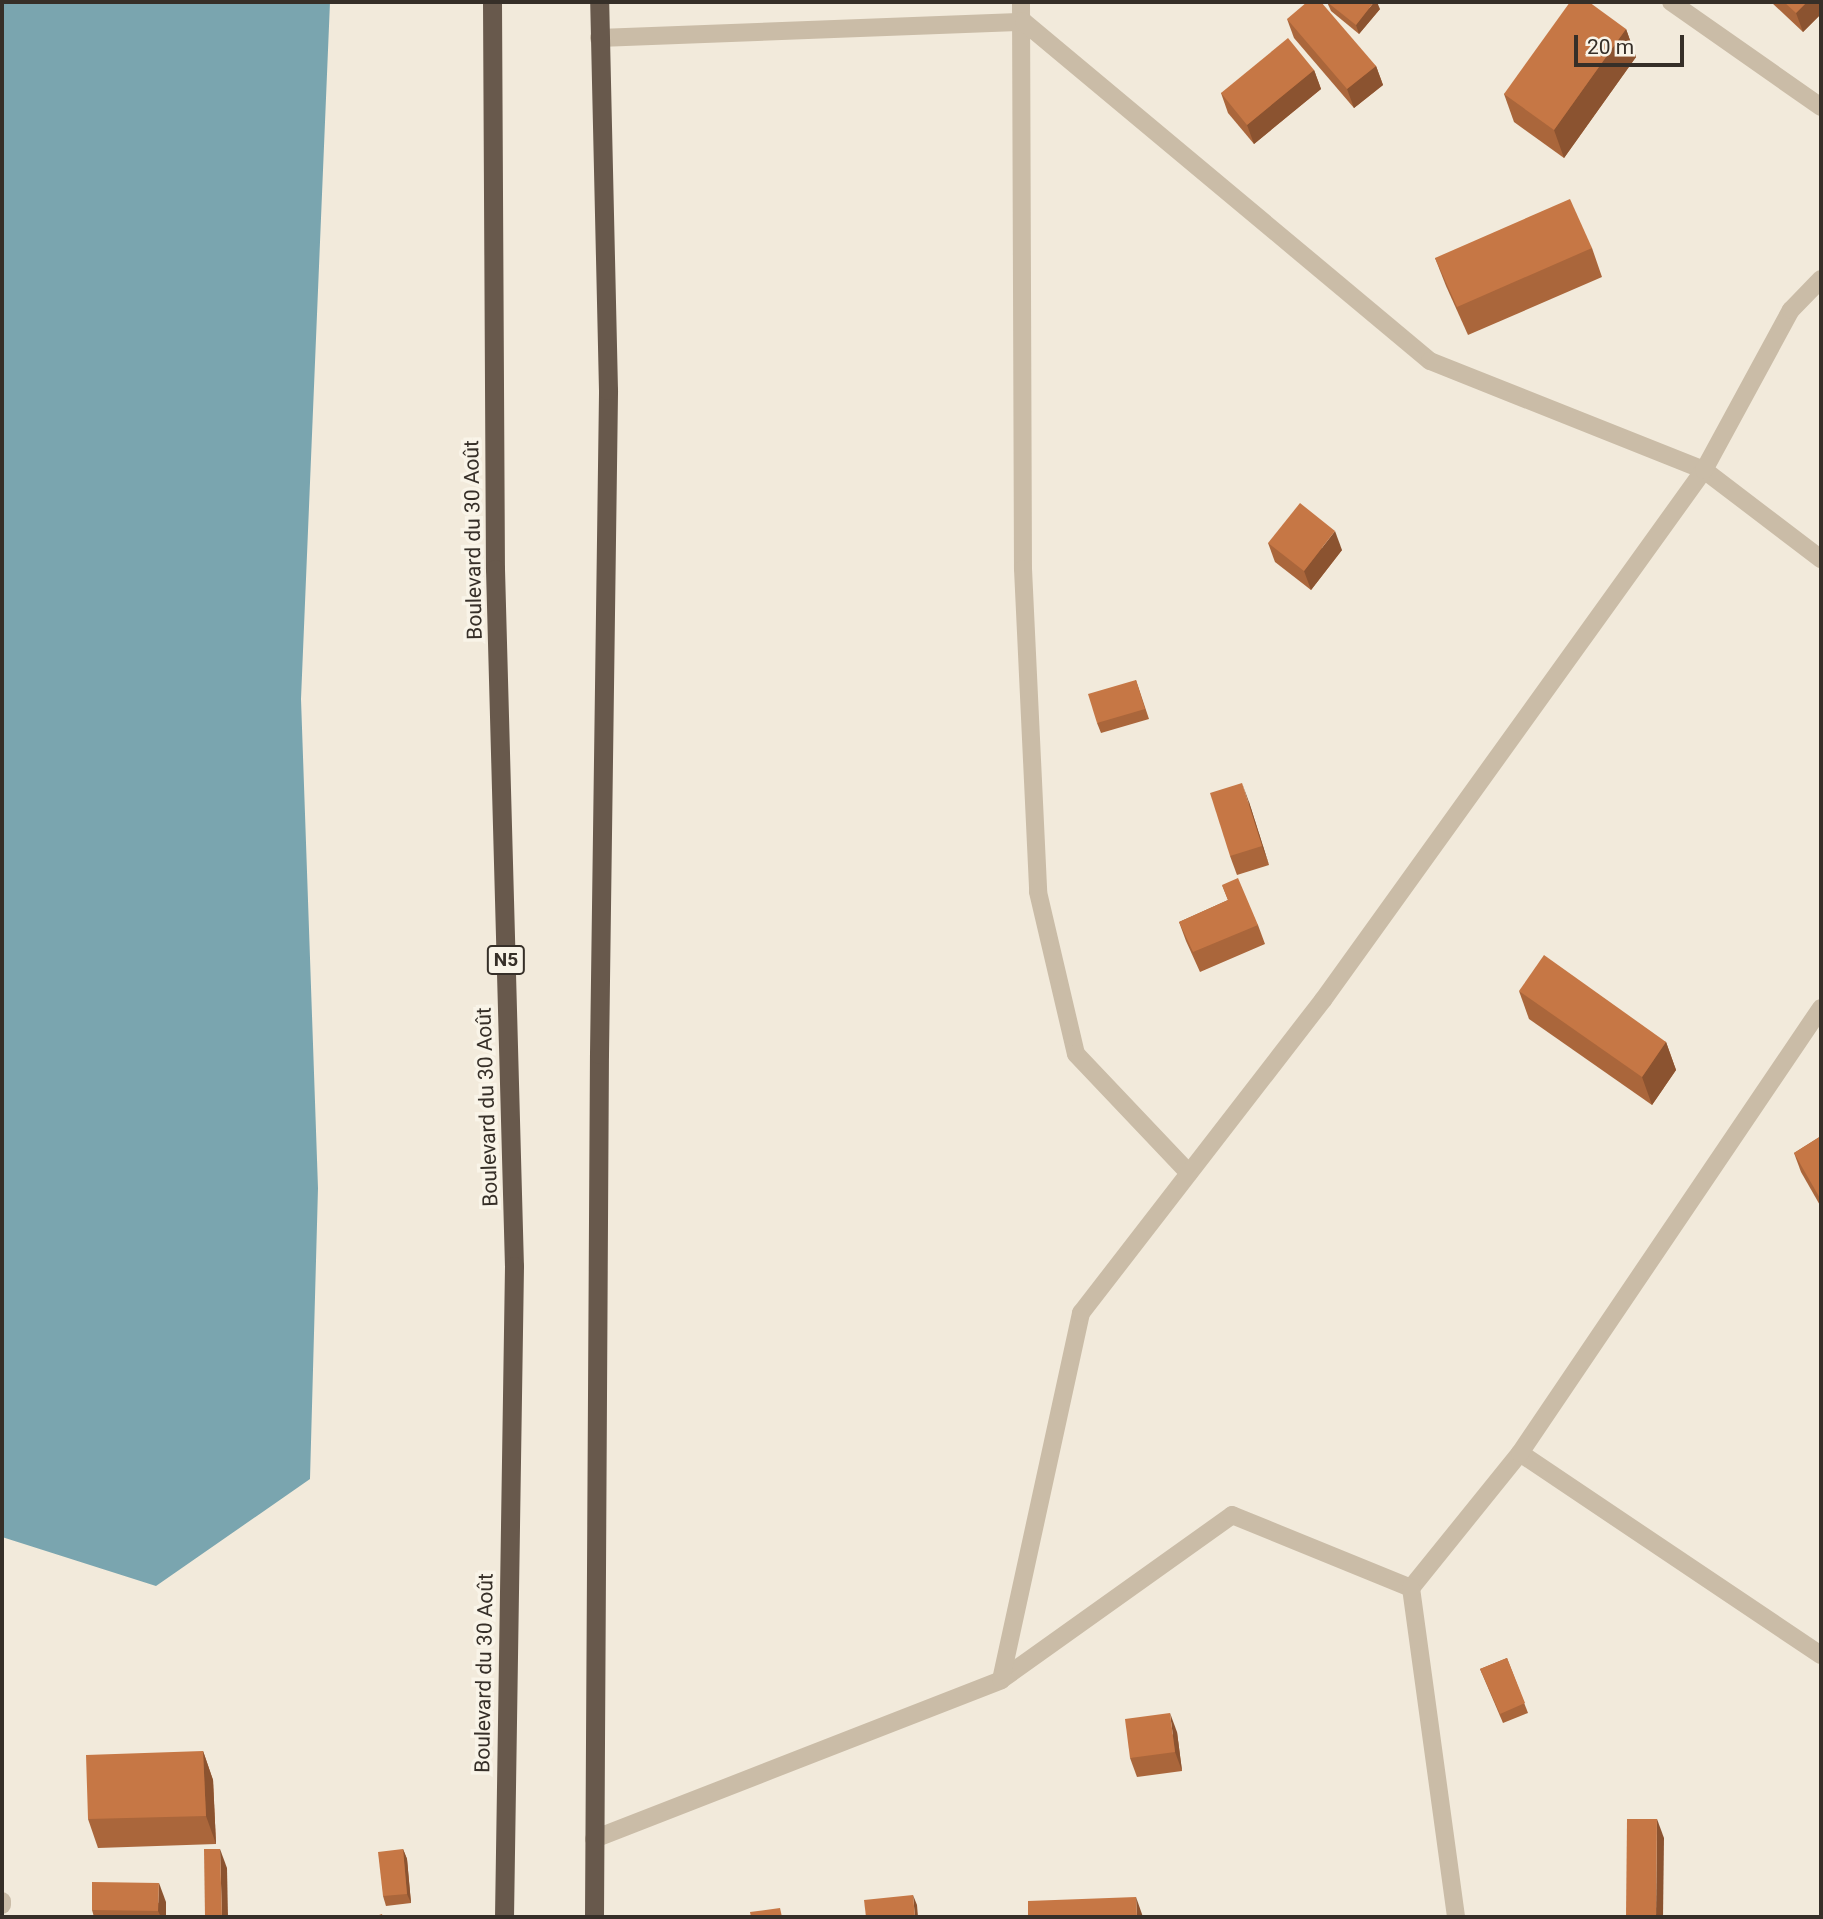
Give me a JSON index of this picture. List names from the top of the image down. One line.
{"streets":{"highway":["Boulevard du 30 Août","N5"]},"scale_bar":"20 m"}
